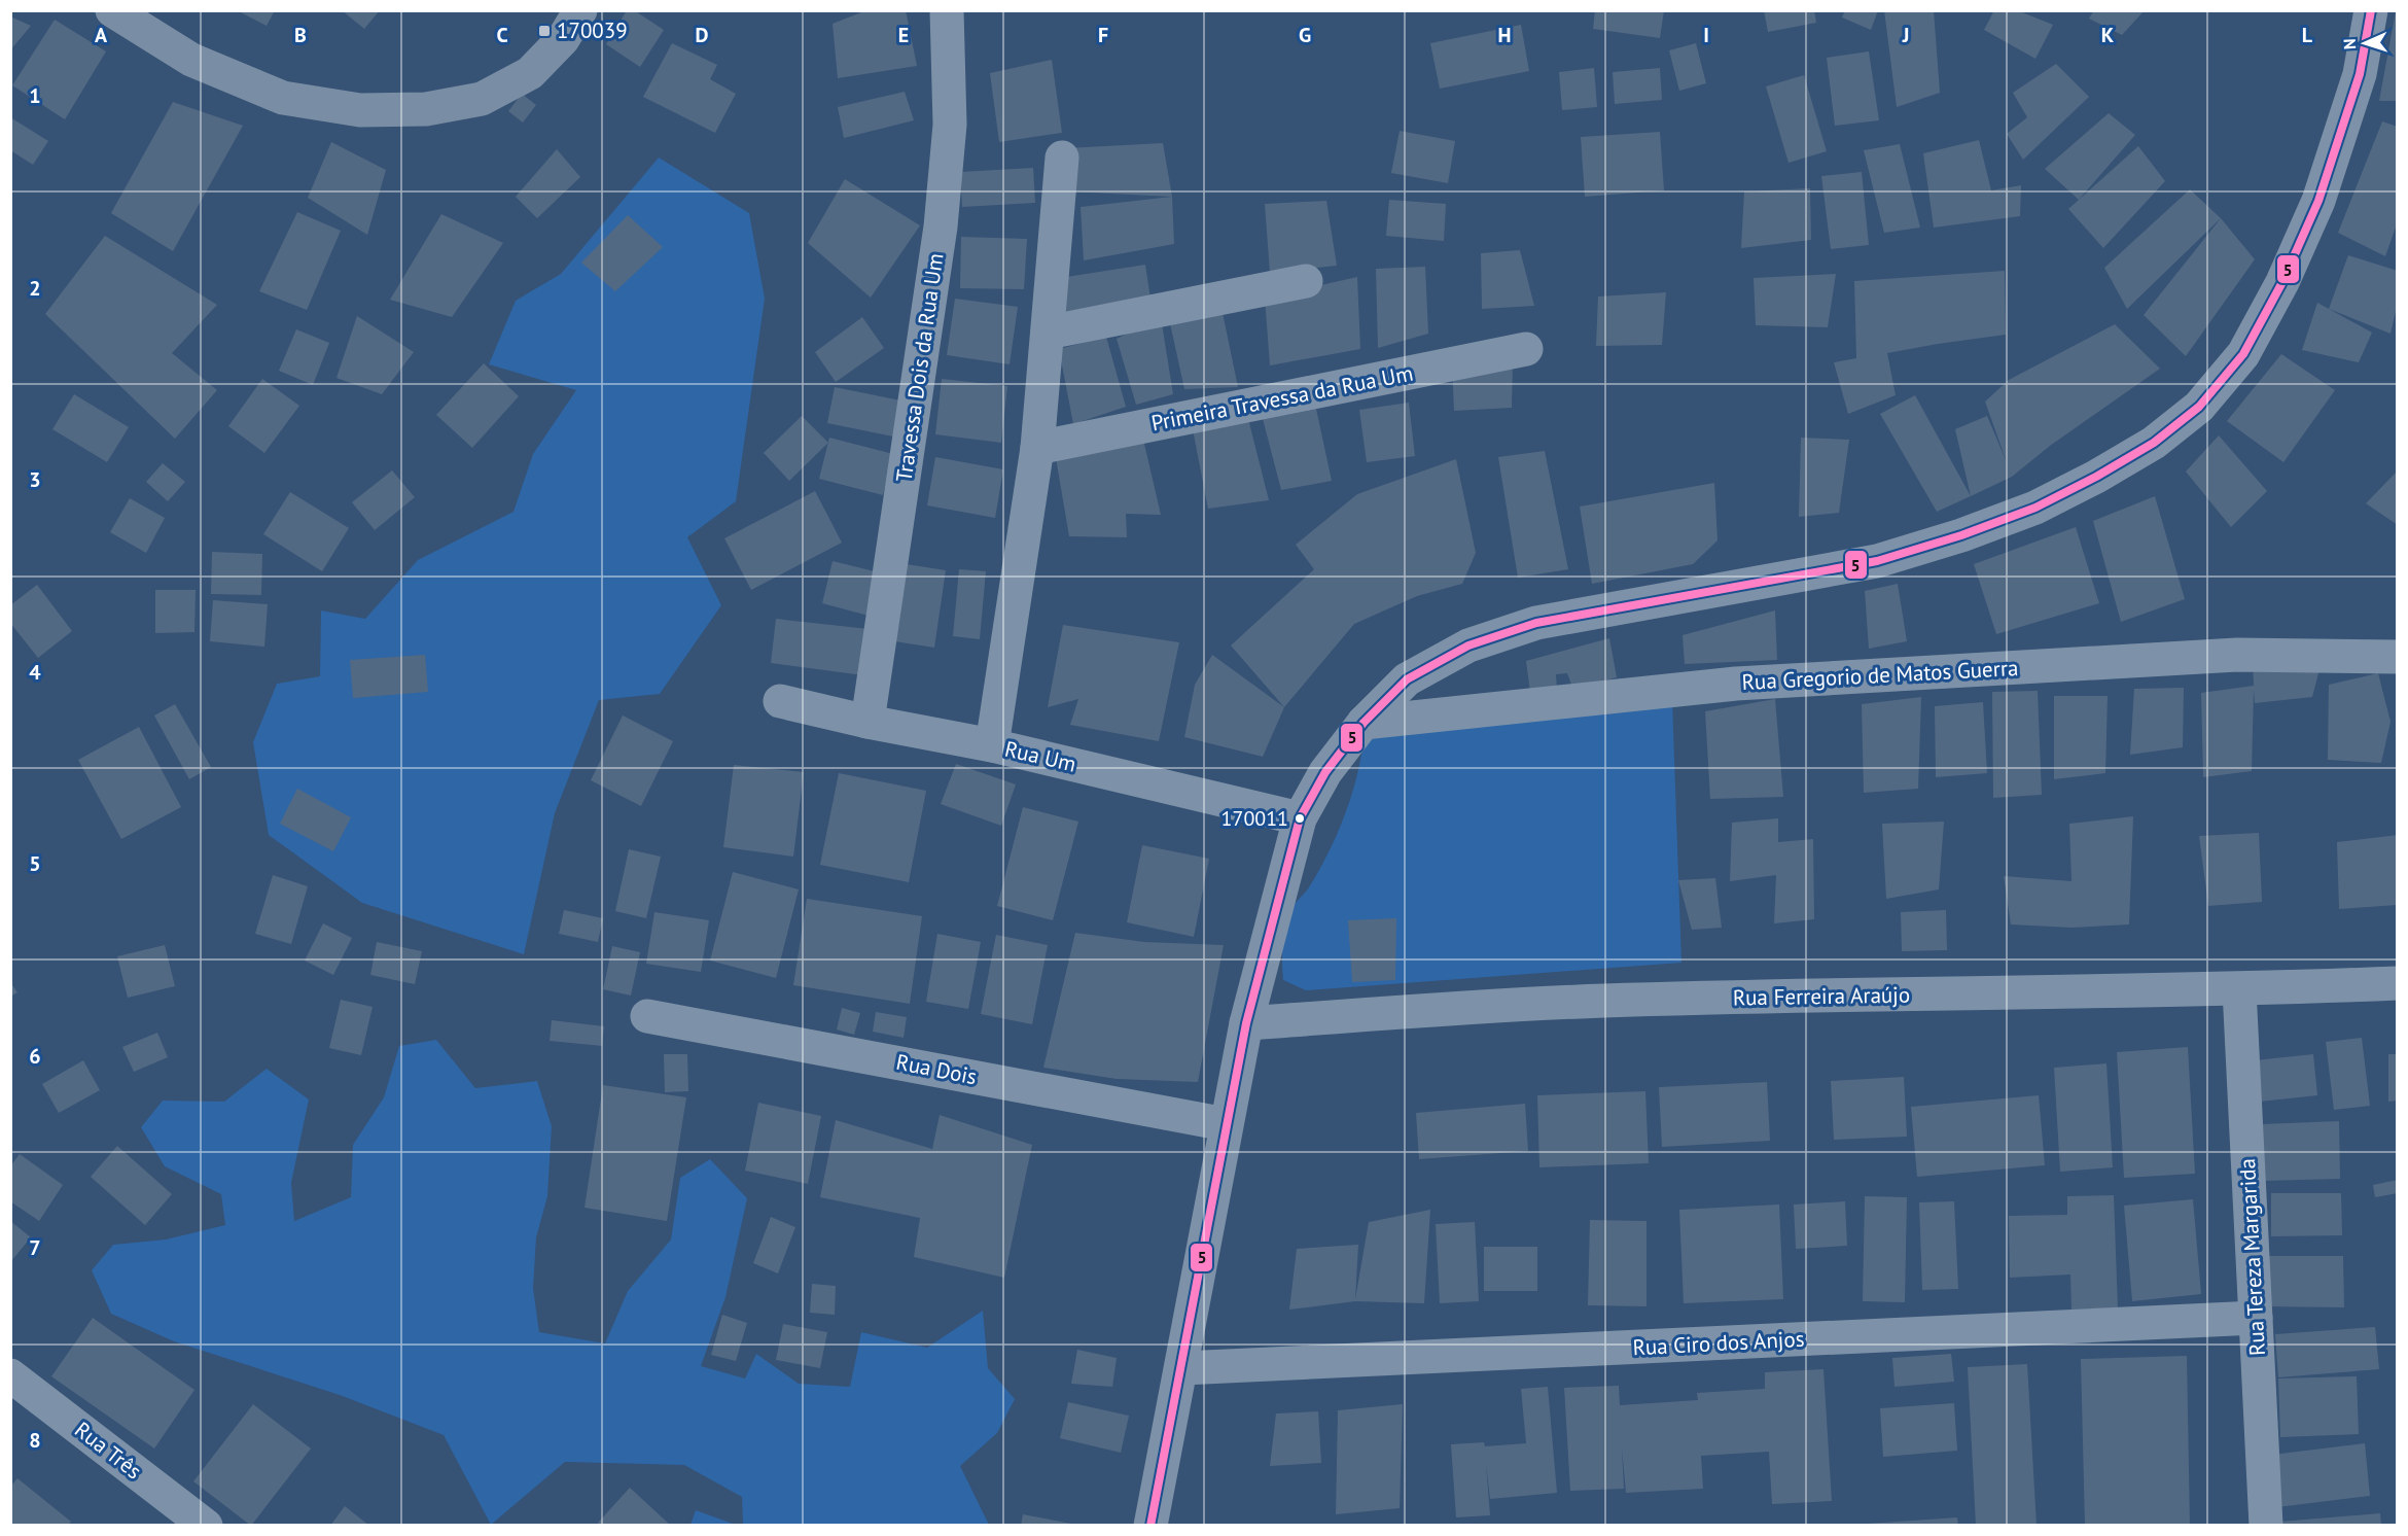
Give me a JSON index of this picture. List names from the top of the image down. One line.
{"streets":{"street":["Travessa Dois da Rua Um","Primeira Travessa da Rua Um","Rua Gregorio de Matos Guerra","Rua Um","Rua Ferreira Araújo","Rua Dois","Rua Tereza Margarida","Rua Ciro dos Anjos","Rua Três"]},"crossings":[["Travessa Dois da Rua Um","Rua Um"],["Rua Ferreira Araújo","Rua Tereza Margarida"],["Rua Tereza Margarida","Rua Ciro dos Anjos"]],"places":{"transit":["170039"],"other":["170011"]},"lines":["transit line 5"],"north":"left","grid":{"columns":["A","B","C","D","E","F","G","H","I","J","K","L"],"rows":["1","2","3","4","5","6","7","8"]}}
